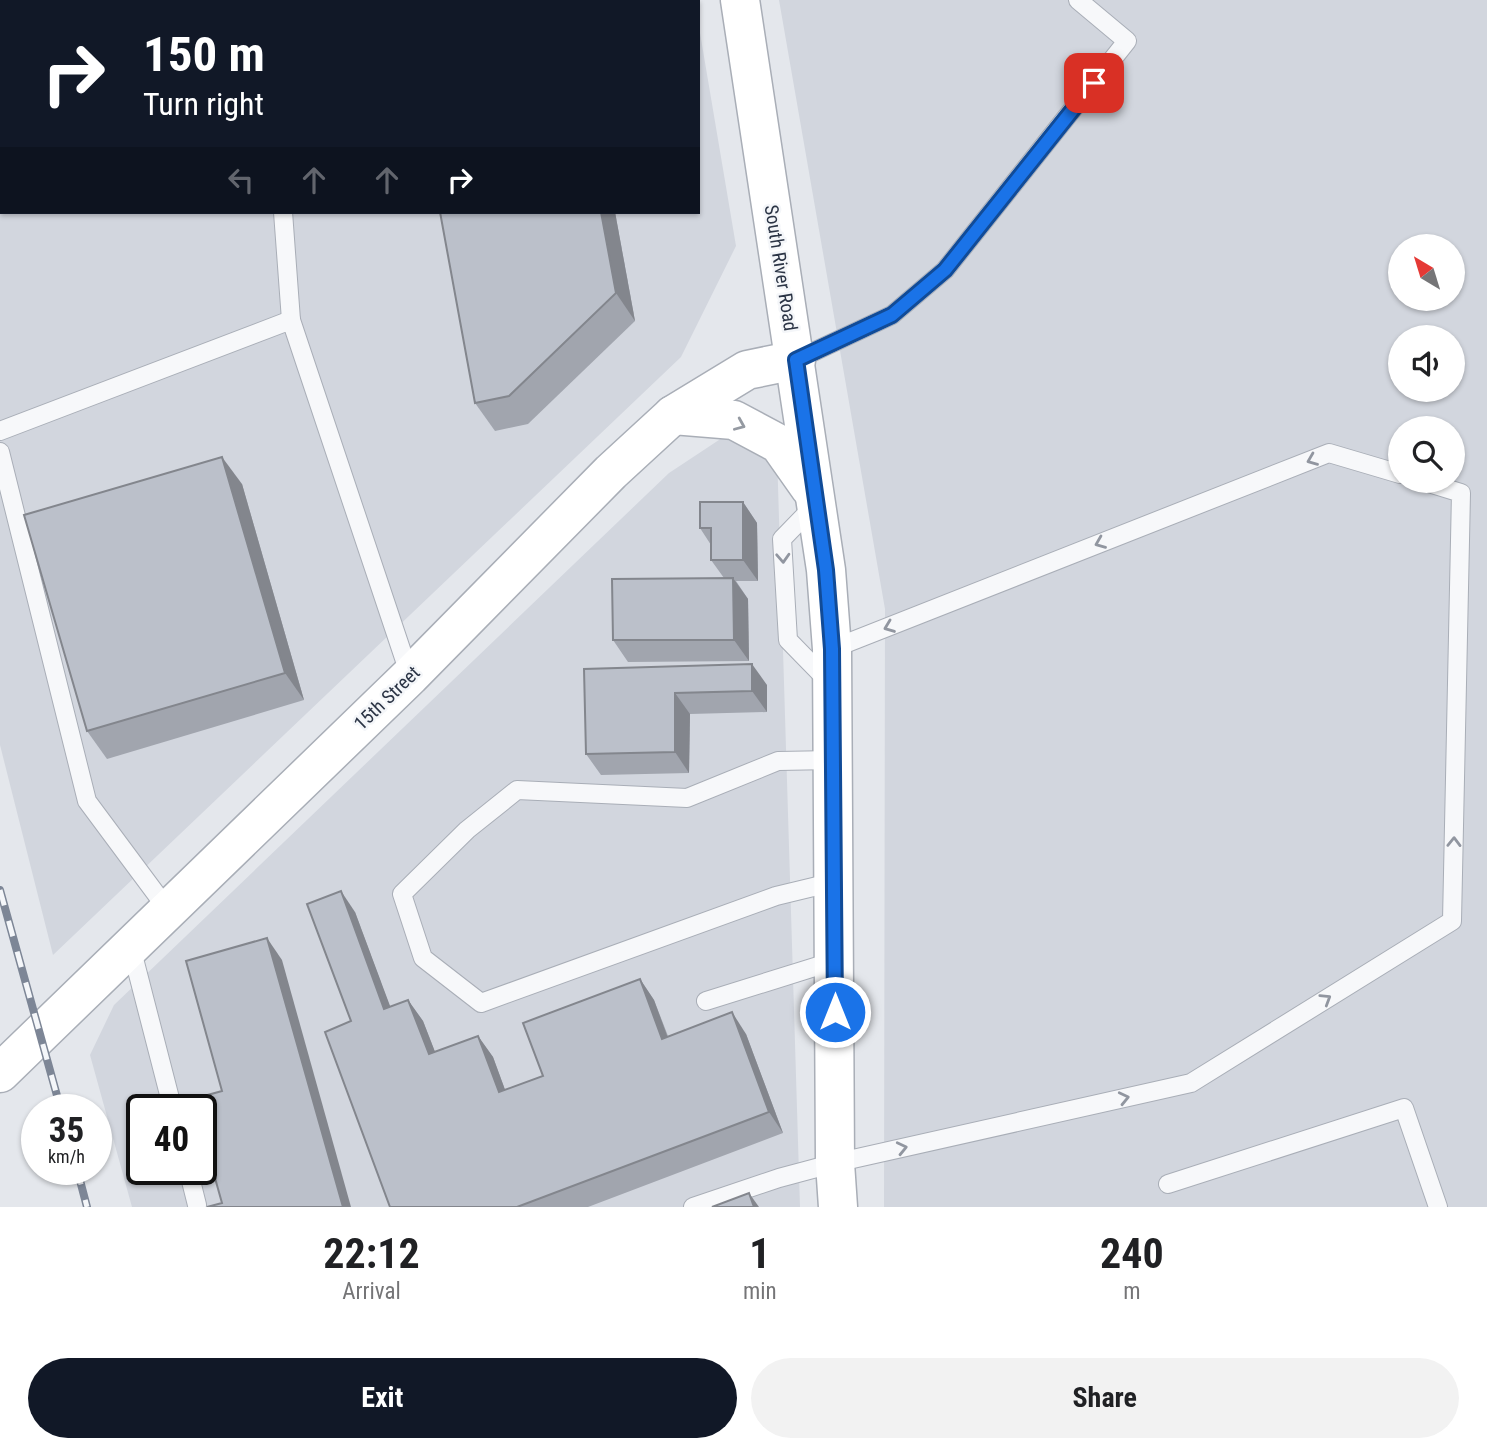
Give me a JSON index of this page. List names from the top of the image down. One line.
{"streets":{"main road":["South River Road","15th Street"]},"crossings":[["South River Road","15th Street"]],"north":"top left","page":{"turn":["150 m","Turn right"],"speed":"35 km/h","limit":"40","eta":["22:12","Arrival","1","min","240","m"],"buttons":["Exit","Share"]}}
